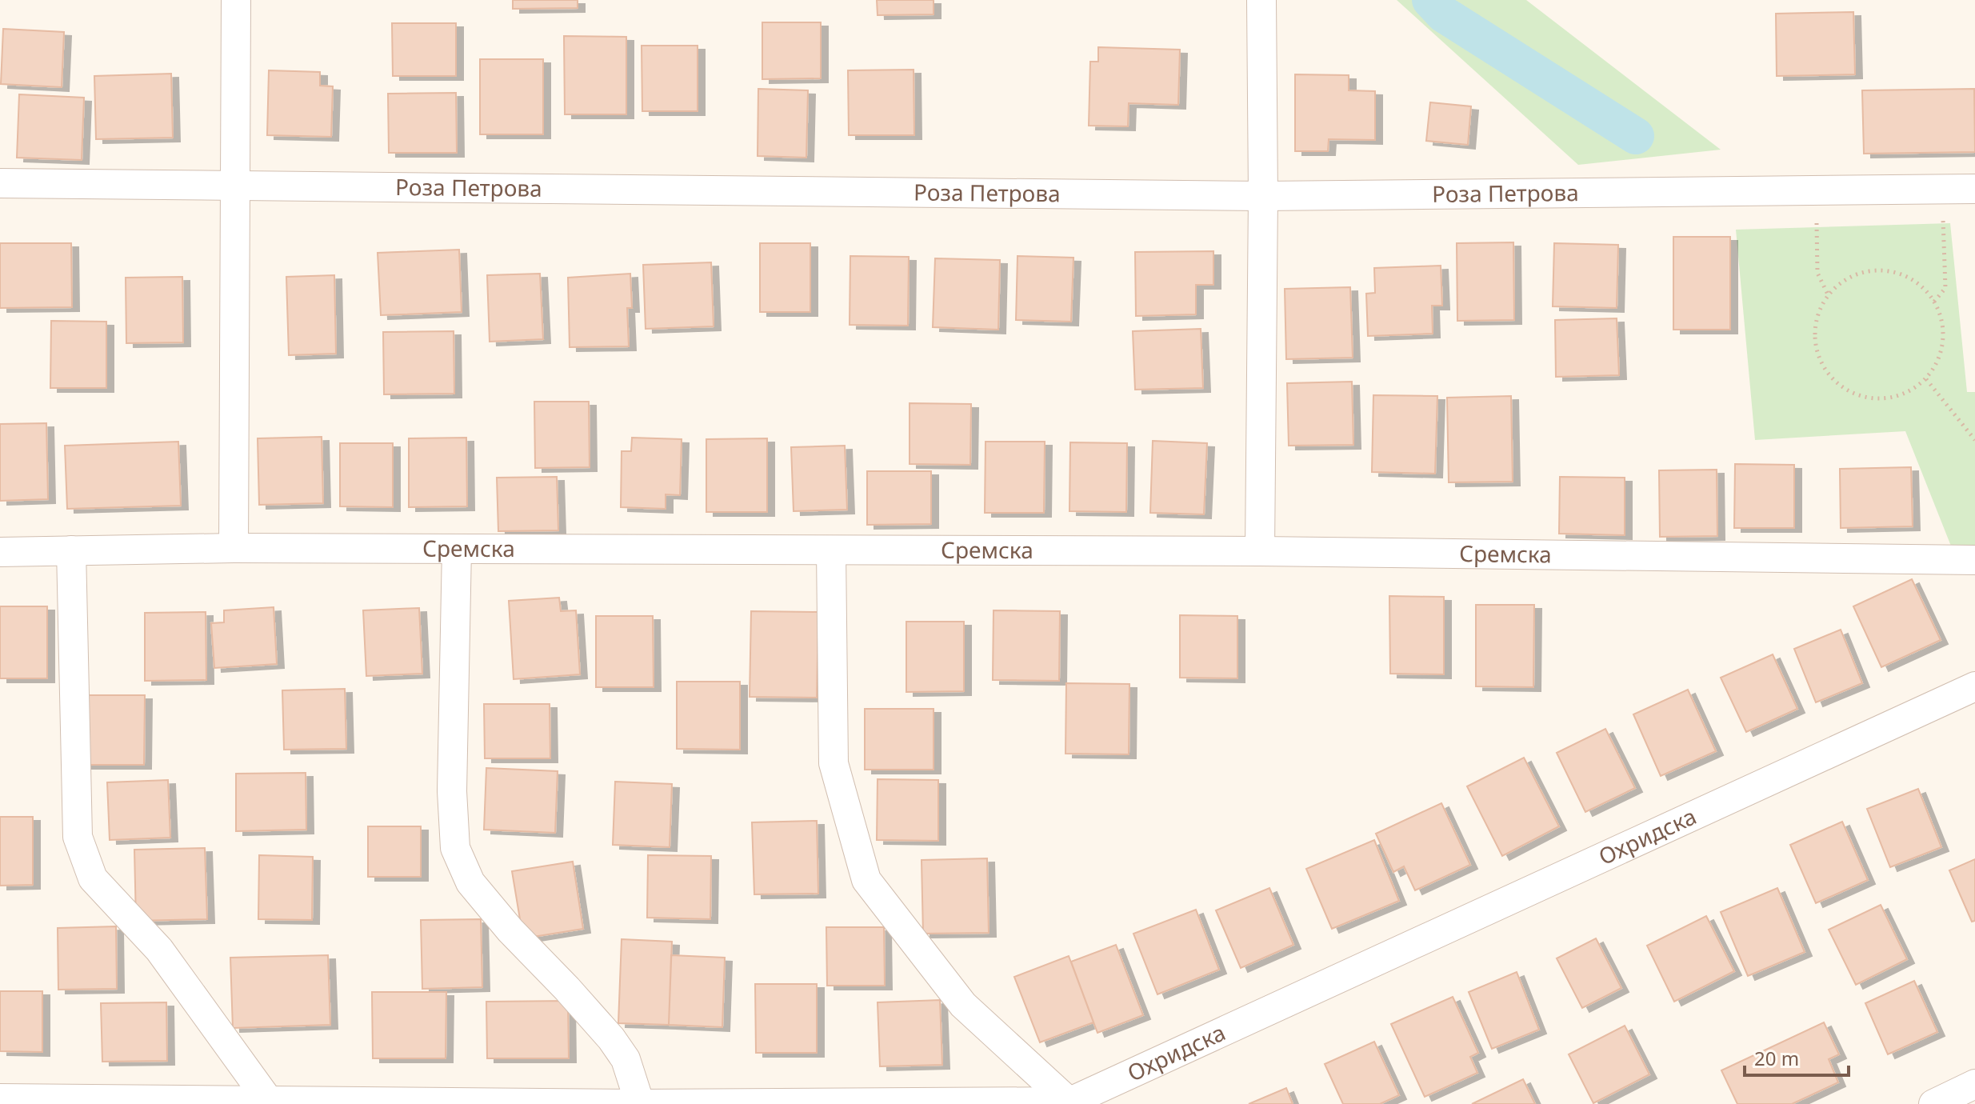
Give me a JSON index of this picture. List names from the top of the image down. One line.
{"streets":{"street":["Роза Петрова","Сремска","Охридска"]},"scale_bar":"20 m"}
